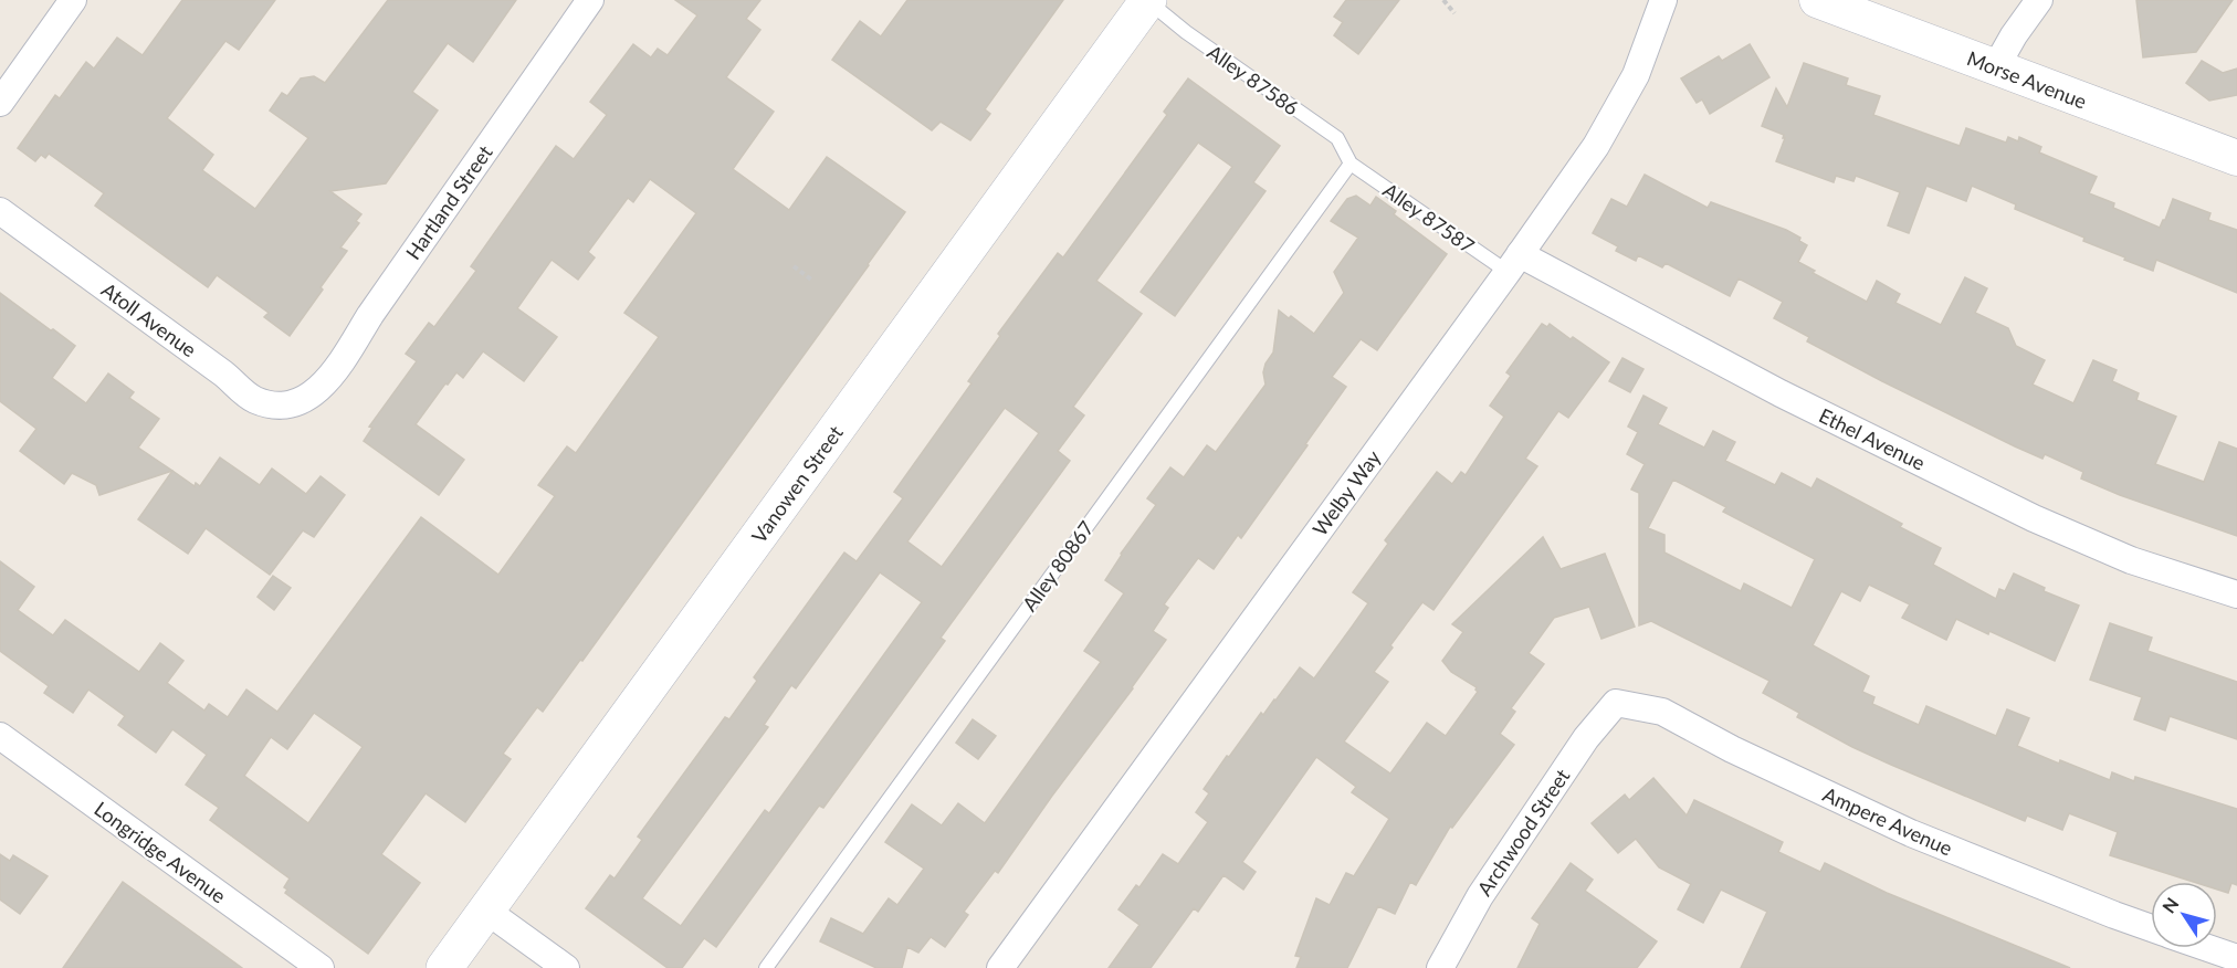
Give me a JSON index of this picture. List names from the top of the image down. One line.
{"streets":{"main road":["Vanowen Street"],"street":["Morse Avenue","Hartland Street","Atoll Avenue","Ethel Avenue","Welby Way","Ampere Avenue","Archwood Street","Longridge Avenue"],"lane":["Alley 87586","Alley 87587","Alley 80867"]},"crossings":[["Alley 87586","Alley 87587"],["Alley 87586","Vanowen Street"],["Alley 87586","Alley 80867"],["Hartland Street","Atoll Avenue"],["Alley 87587","Ethel Avenue"],["Alley 87587","Welby Way"],["Alley 87587","Alley 80867"],["Ethel Avenue","Welby Way"],["Ampere Avenue","Archwood Street"]],"north":"top left"}
